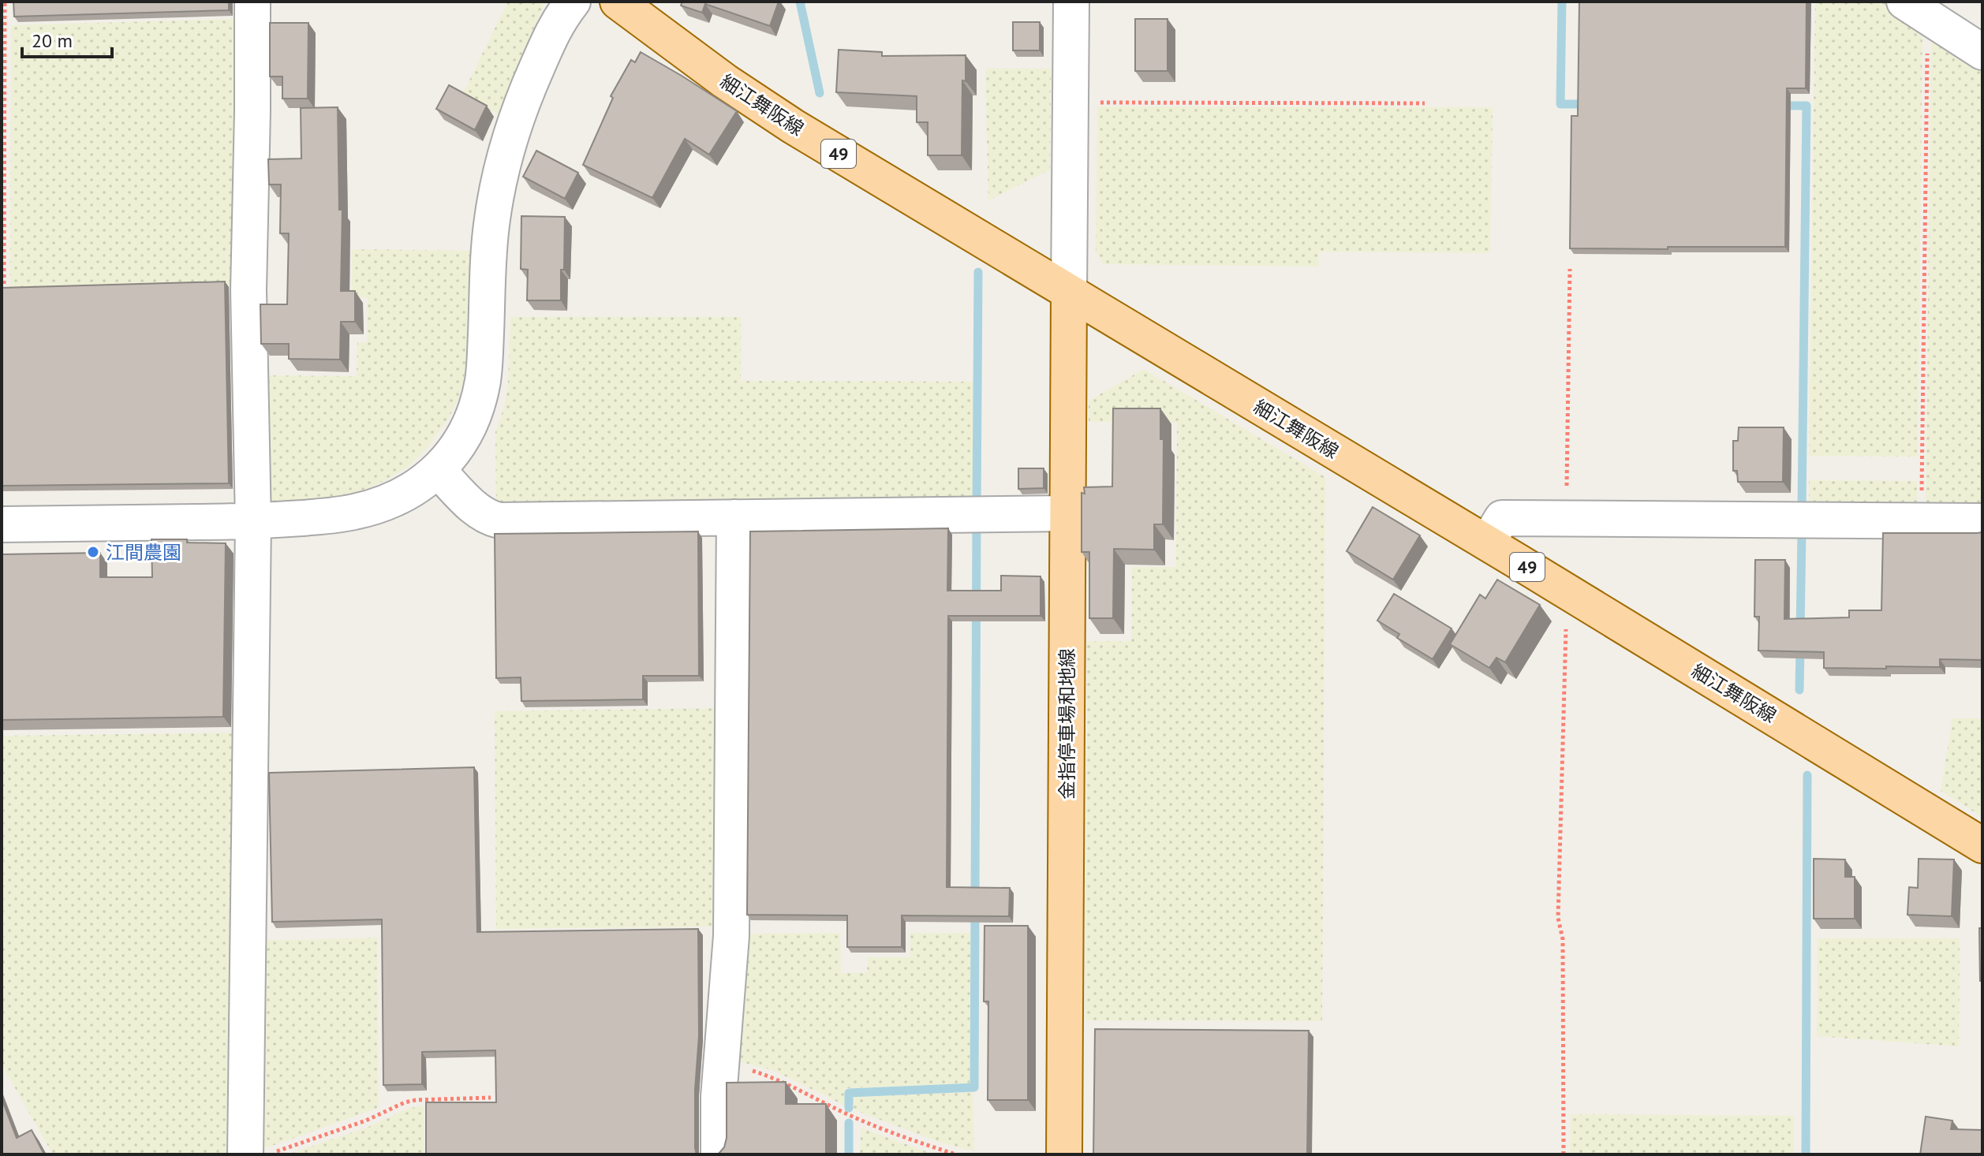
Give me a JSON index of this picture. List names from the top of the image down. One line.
{"streets":{"main road":["細江舞阪線","49","金指停車場和地線"]},"crossings":[["細江舞阪線","金指停車場和地線"]],"places":["江間農園"],"scale_bar":"20 m"}
